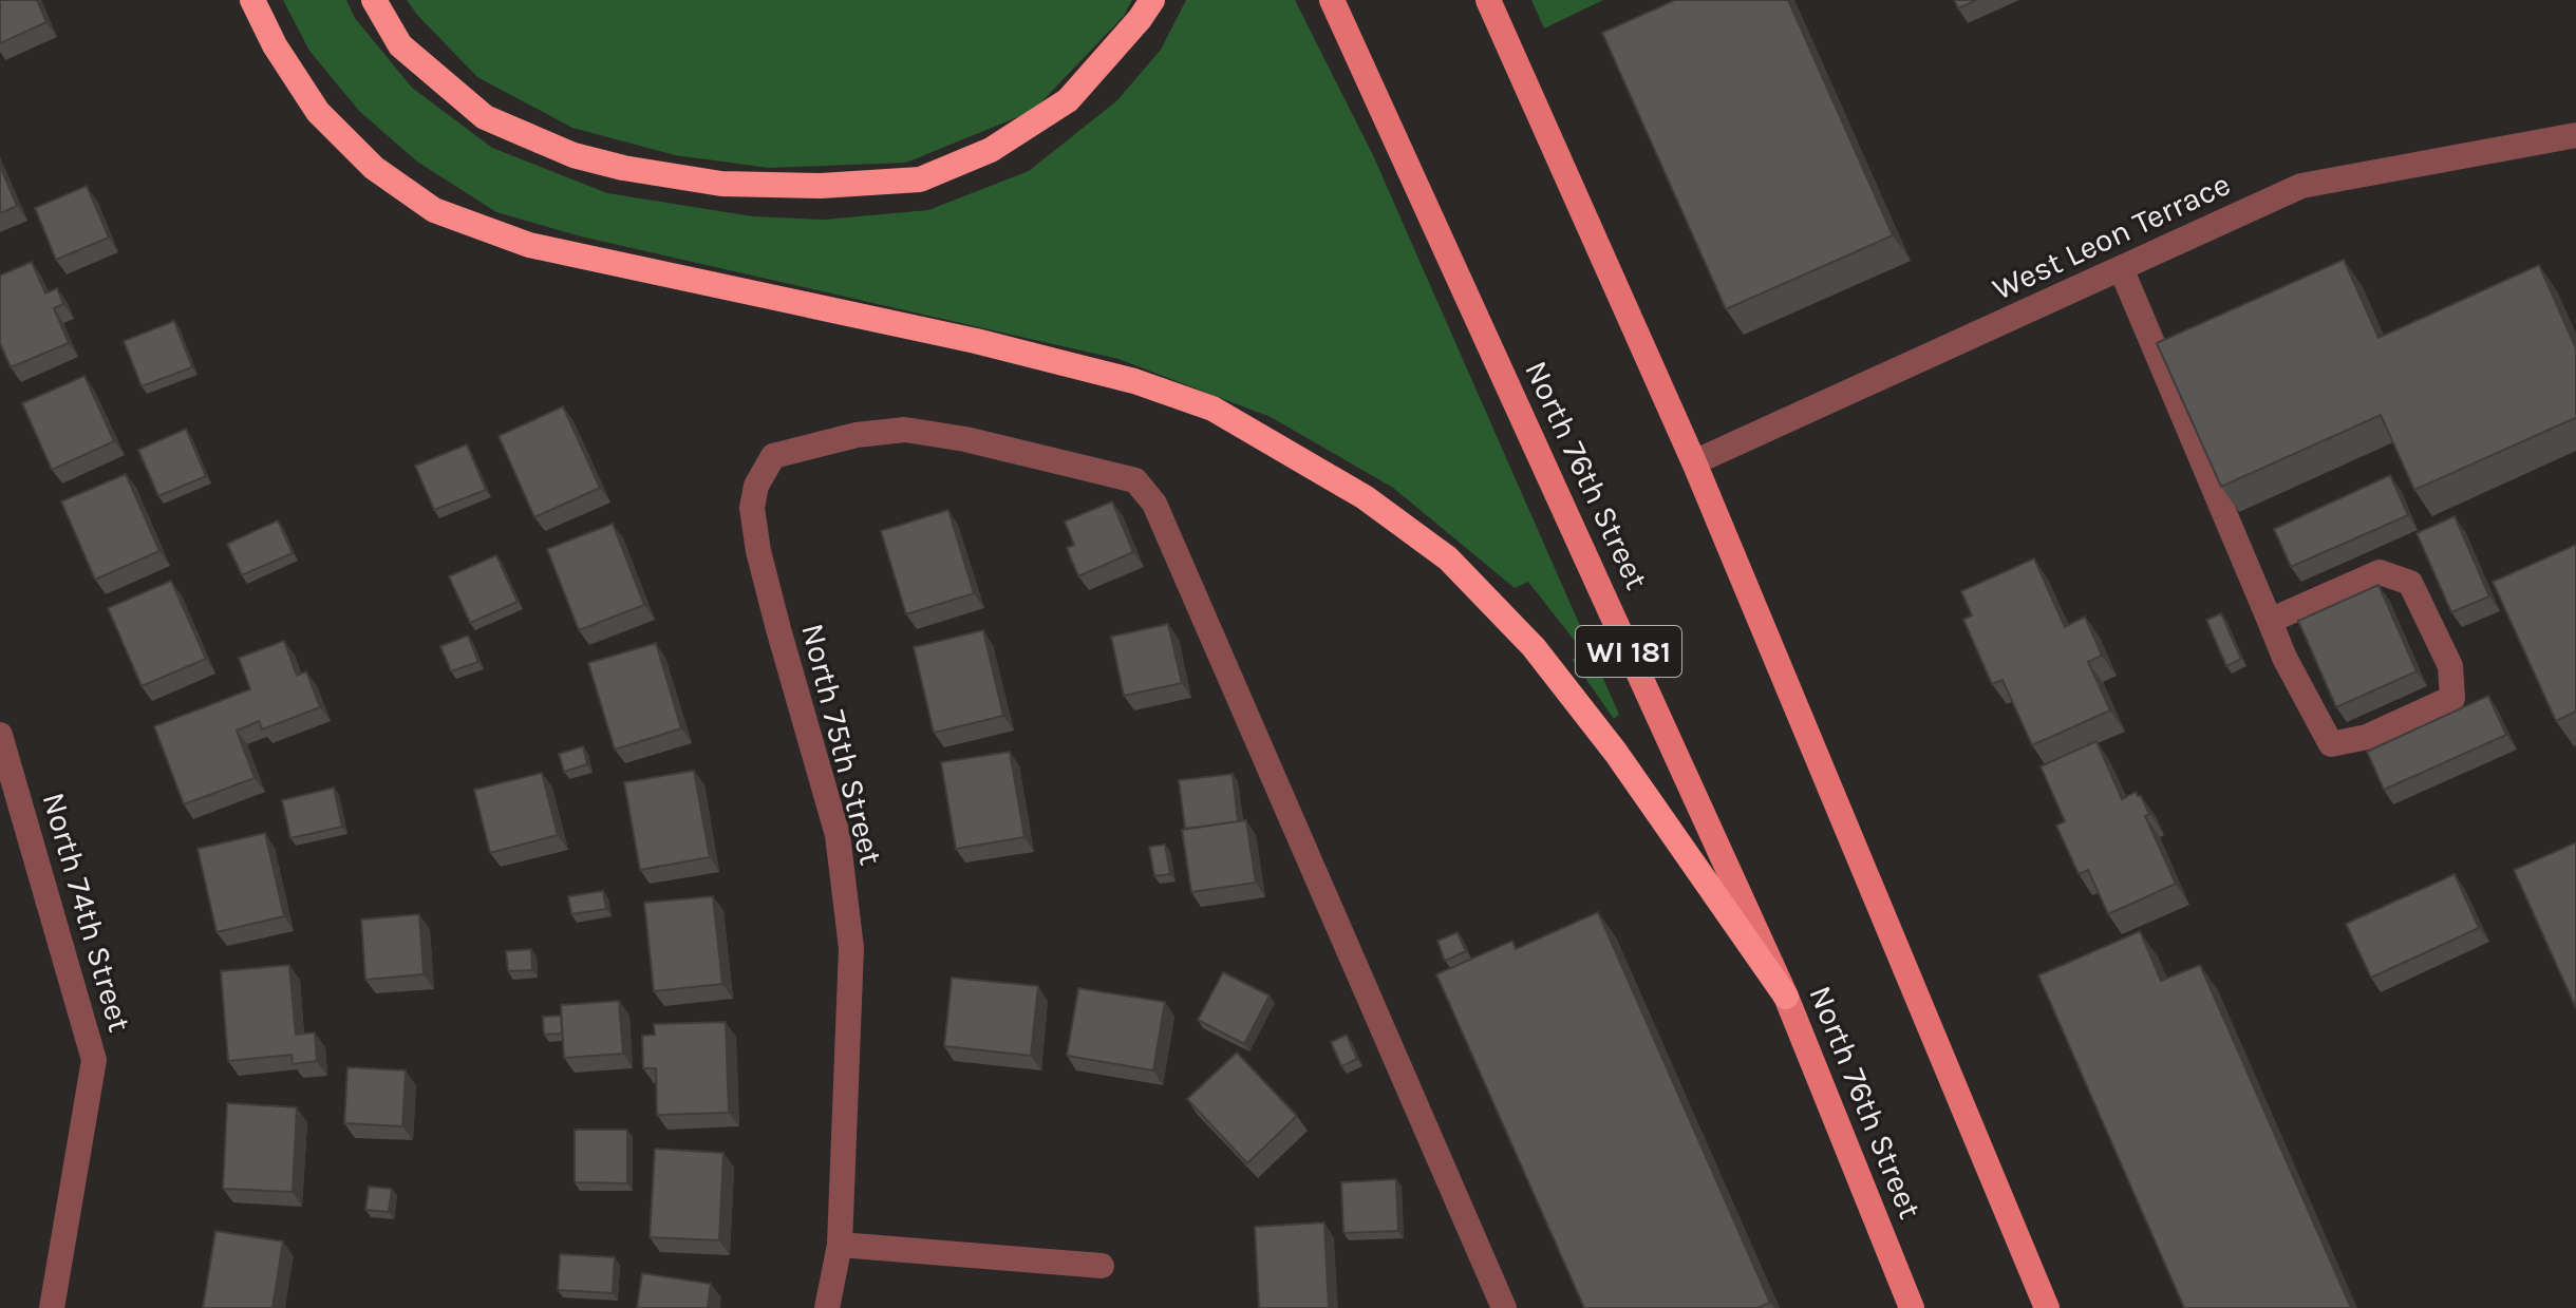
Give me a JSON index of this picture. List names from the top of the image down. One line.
{"streets":{"main road":["North 76th Street","WI 181"],"street":["West Leon Terrace","North 75th Street","North 74th Street"]}}
